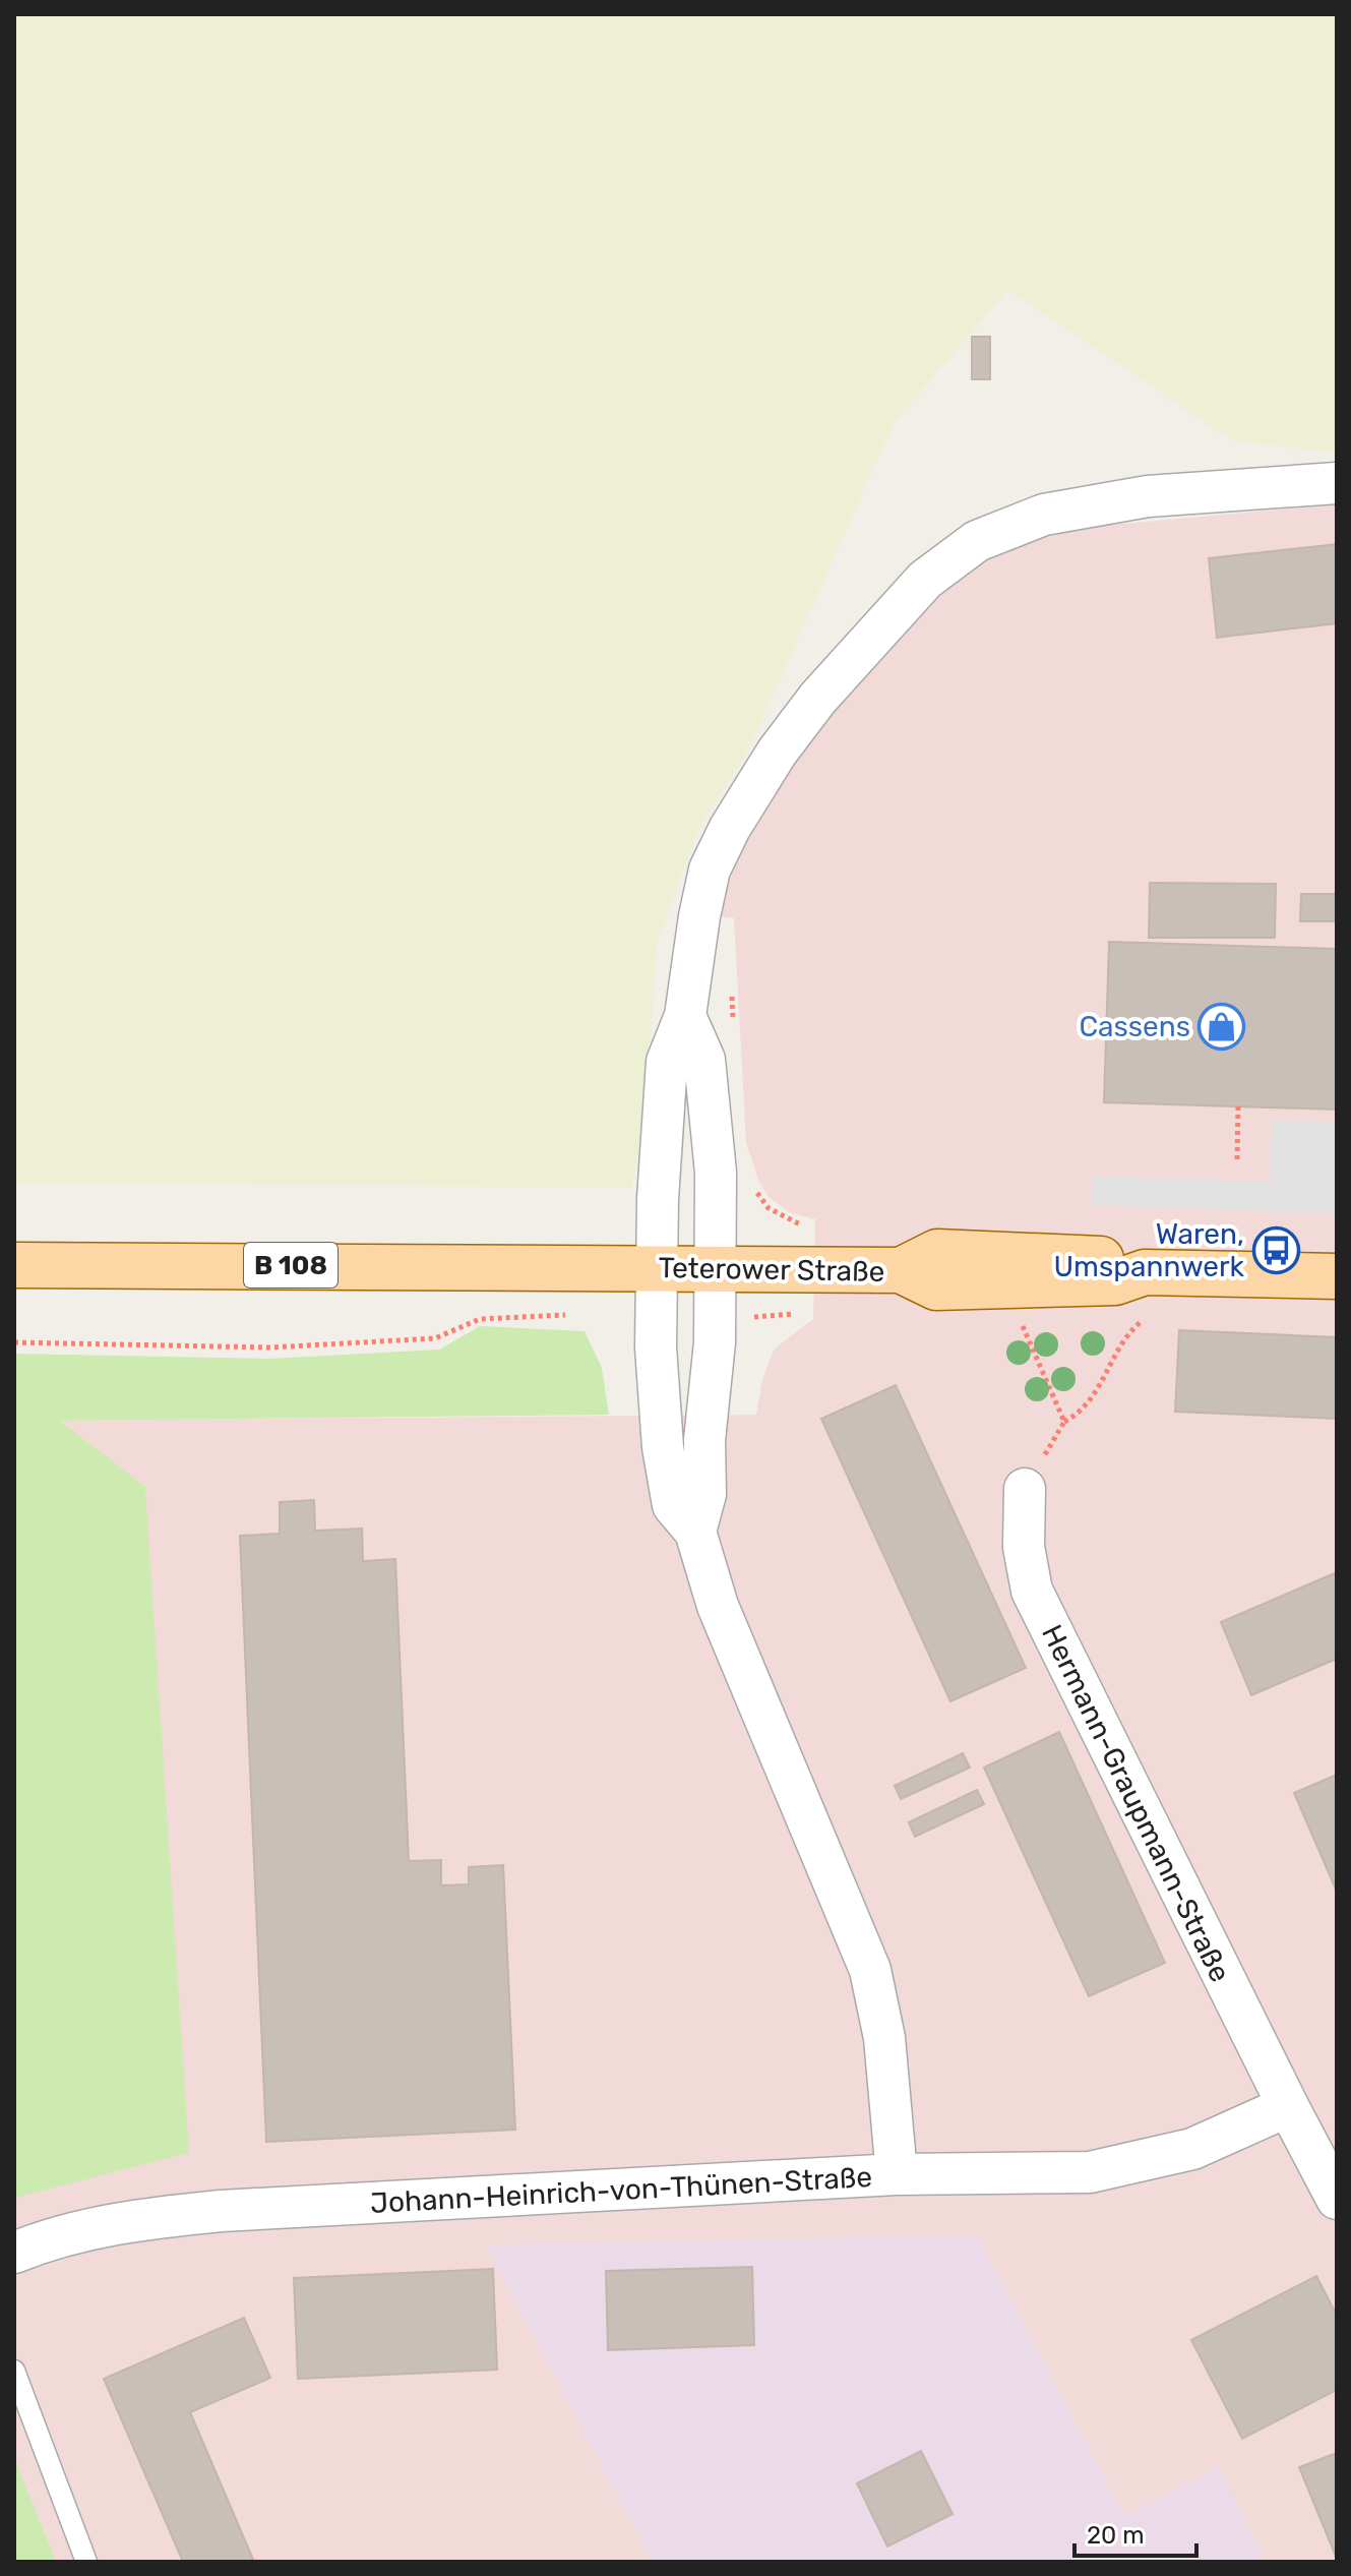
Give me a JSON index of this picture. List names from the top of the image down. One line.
{"streets":{"main road":["B 108","Teterower Straße"],"street":["Hermann-Graupmann-Straße","Johann-Heinrich-von-Thünen-Straße"]},"crossings":[["B 108","Teterower Straße"],["B 108","Johann-Heinrich-von-Thünen-Straße"],["Teterower Straße","Johann-Heinrich-von-Thünen-Straße"]],"places":{"shop":["Cassens"],"bus stop":["Waren, Umspannwerk"]},"scale_bar":"20 m"}
